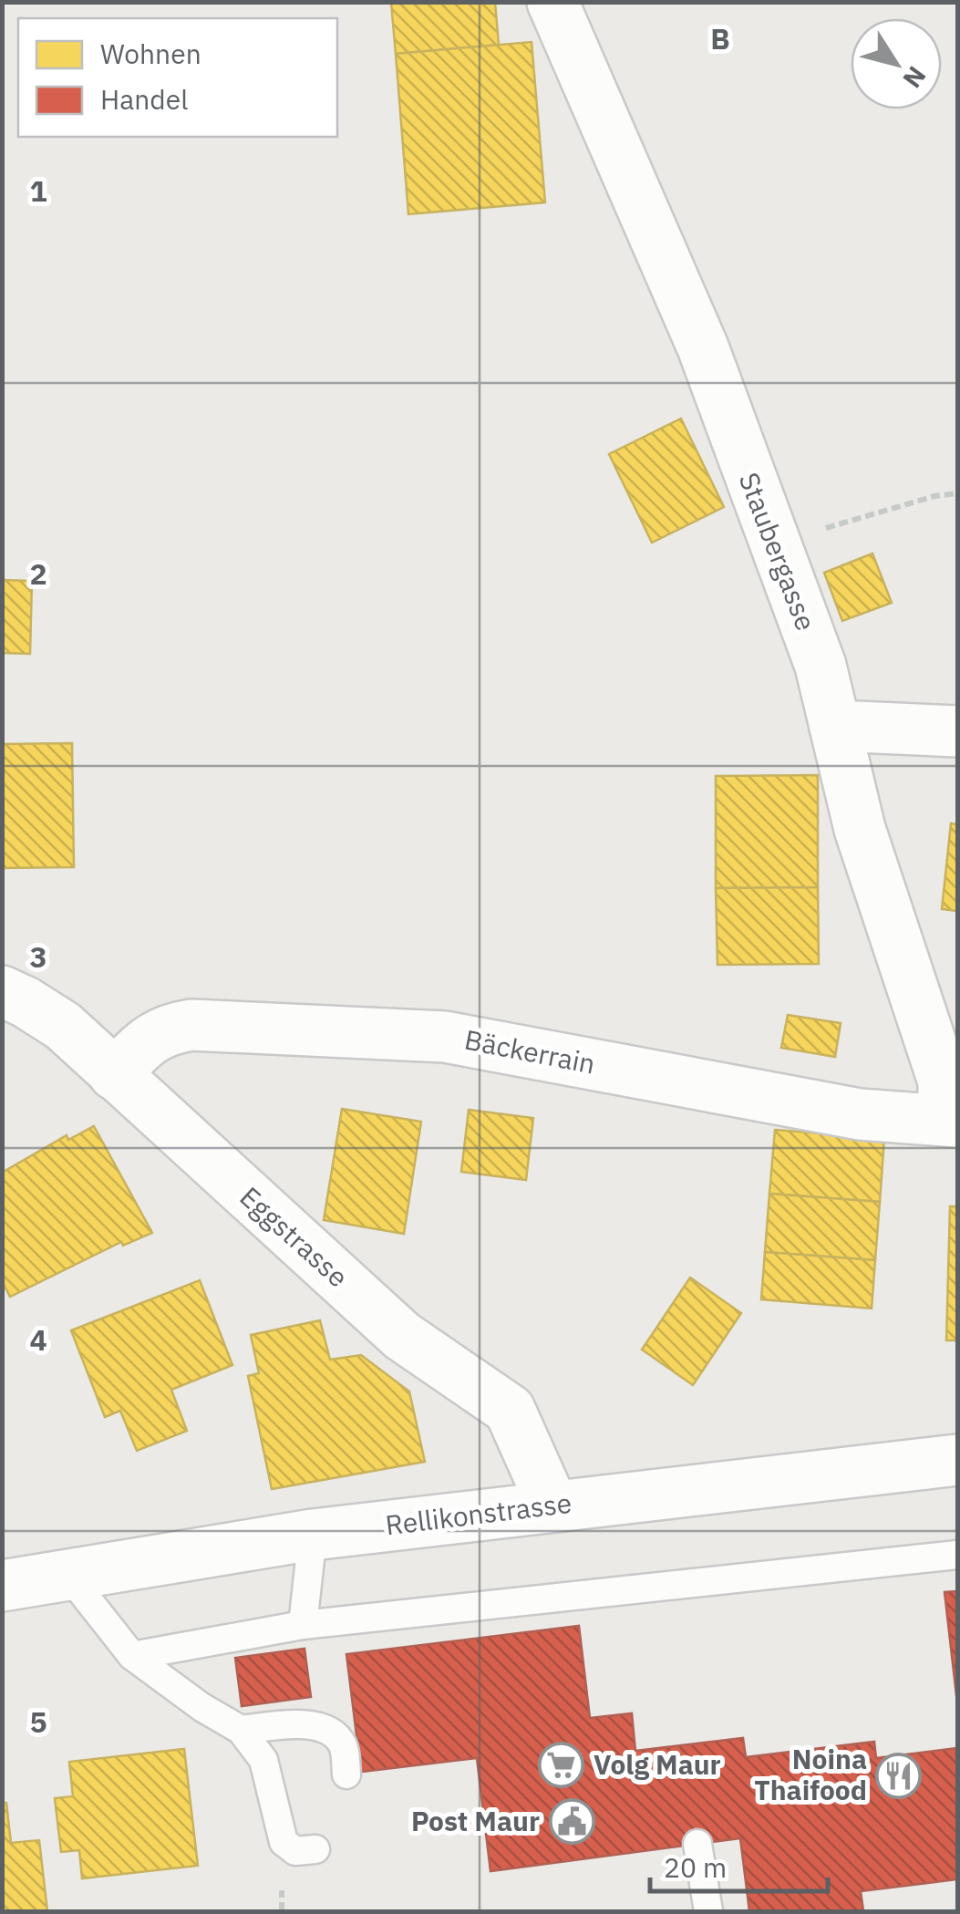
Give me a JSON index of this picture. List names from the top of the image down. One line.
{"streets":{"street":["Staubergasse","Bäckerrain","Eggstrasse","Rellikonstrasse"]},"crossings":[["Staubergasse","Bäckerrain"],["Bäckerrain","Eggstrasse"],["Eggstrasse","Rellikonstrasse"]],"places":{"supermarket":["Volg Maur"],"restaurant":["Noina Thaifood"],"public building":["Post Maur"]},"legend":["Wohnen","Handel"],"scale_bar":"20 m","north":"bottom right","grid":{"columns":["B"],"rows":["1","2","3","4","5"]}}
